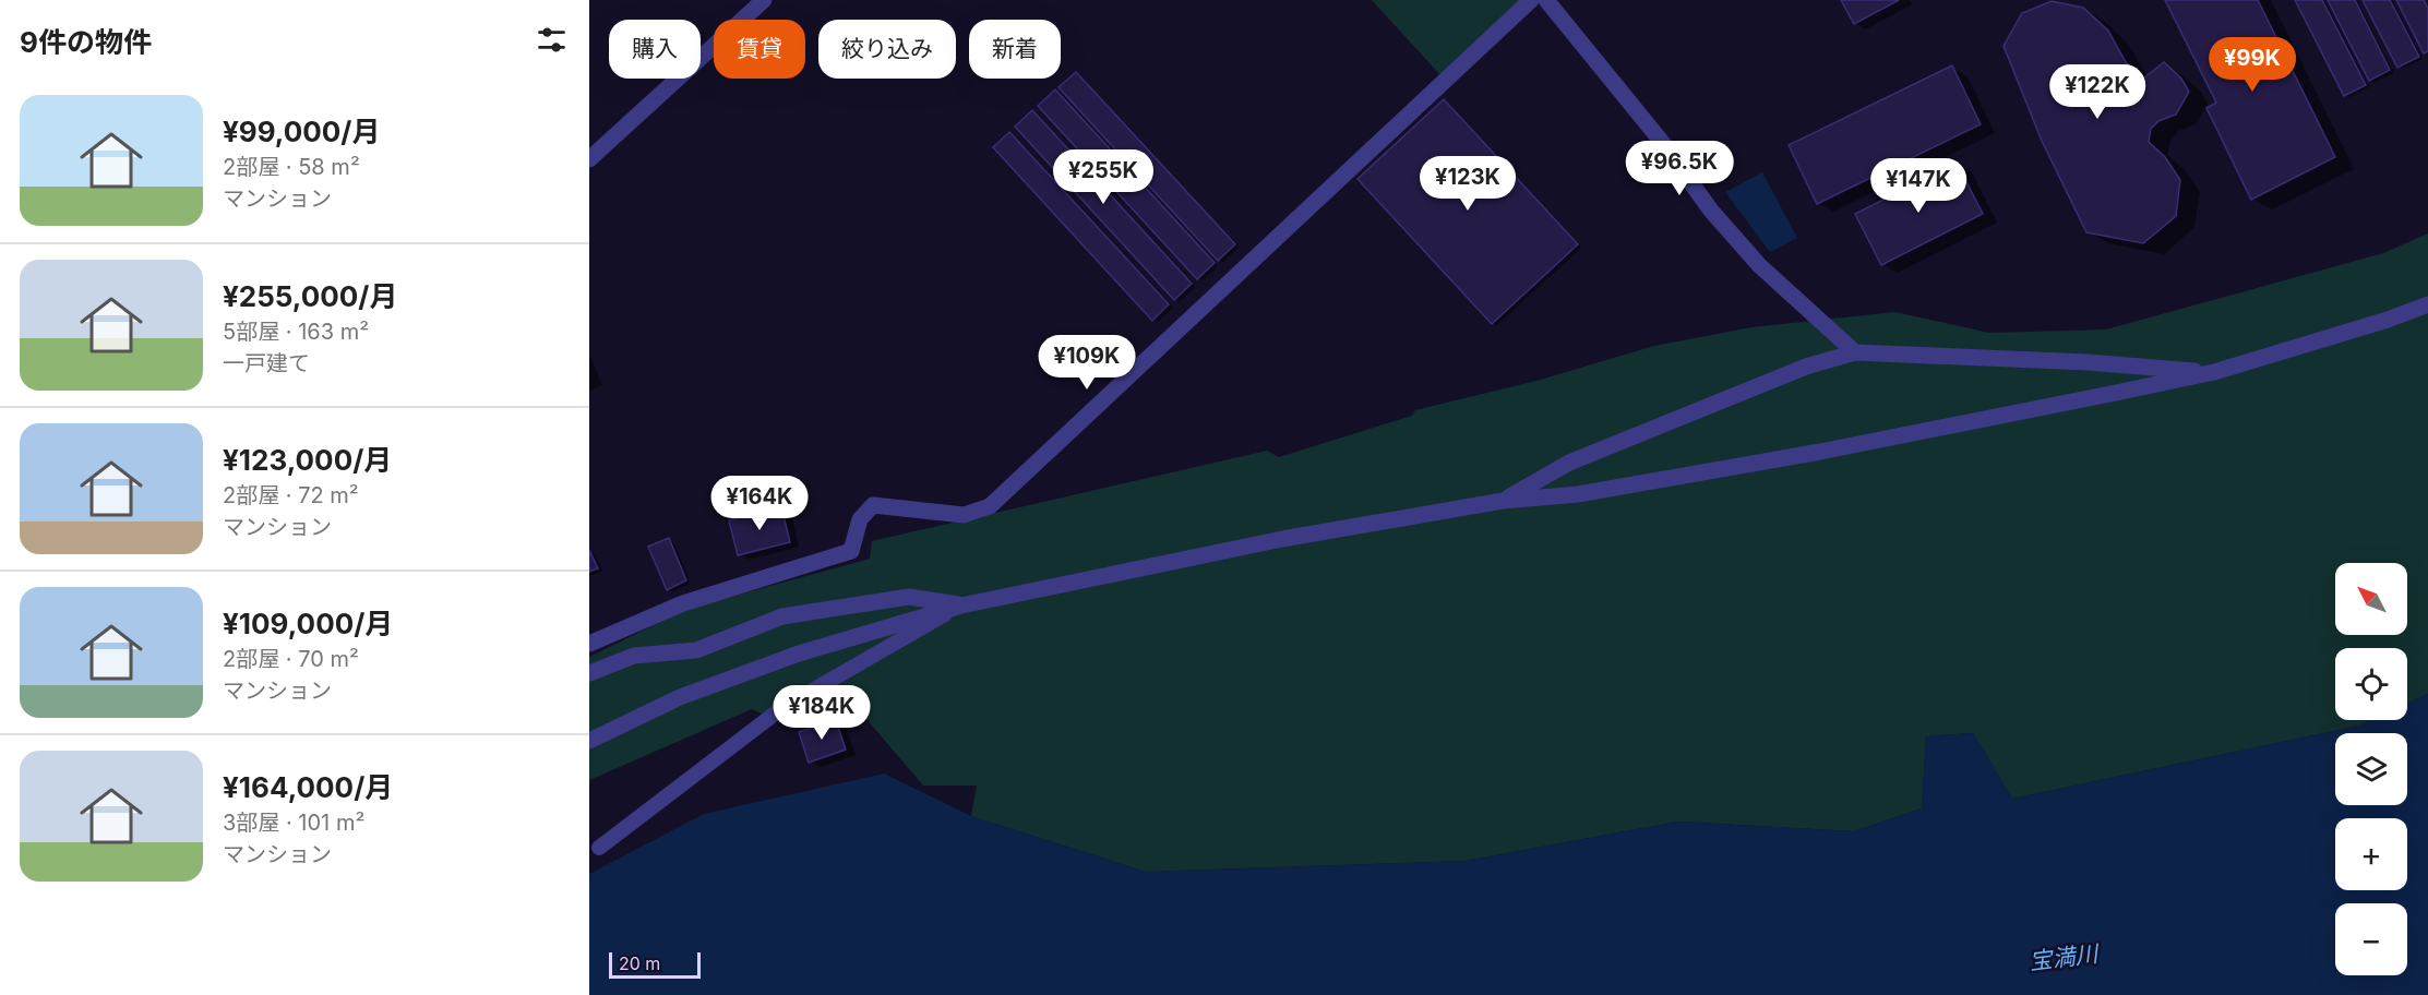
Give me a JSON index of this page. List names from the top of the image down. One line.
{"water":["宝満川"],"scale_bar":"20 m","north":"top left","page":{"heading":"9件の物件","chip":["購入","賃貸","絞り込み","新着"],"price":["¥99K","¥122K","¥96.5K","¥255K","¥123K","¥147K","¥109K","¥164K","¥184K"],"list":[{"name":"¥99,000/月","note":"2部屋 · 58 m² · マンション"},{"name":"¥255,000/月","note":"5部屋 · 163 m² · 一戸建て"},{"name":"¥123,000/月","note":"2部屋 · 72 m² · マンション"},{"name":"¥109,000/月","note":"2部屋 · 70 m² · マンション"},{"name":"¥164,000/月","note":"3部屋 · 101 m² · マンション"}],"map_buttons":["+","−"],"scale":"20 m"}}
